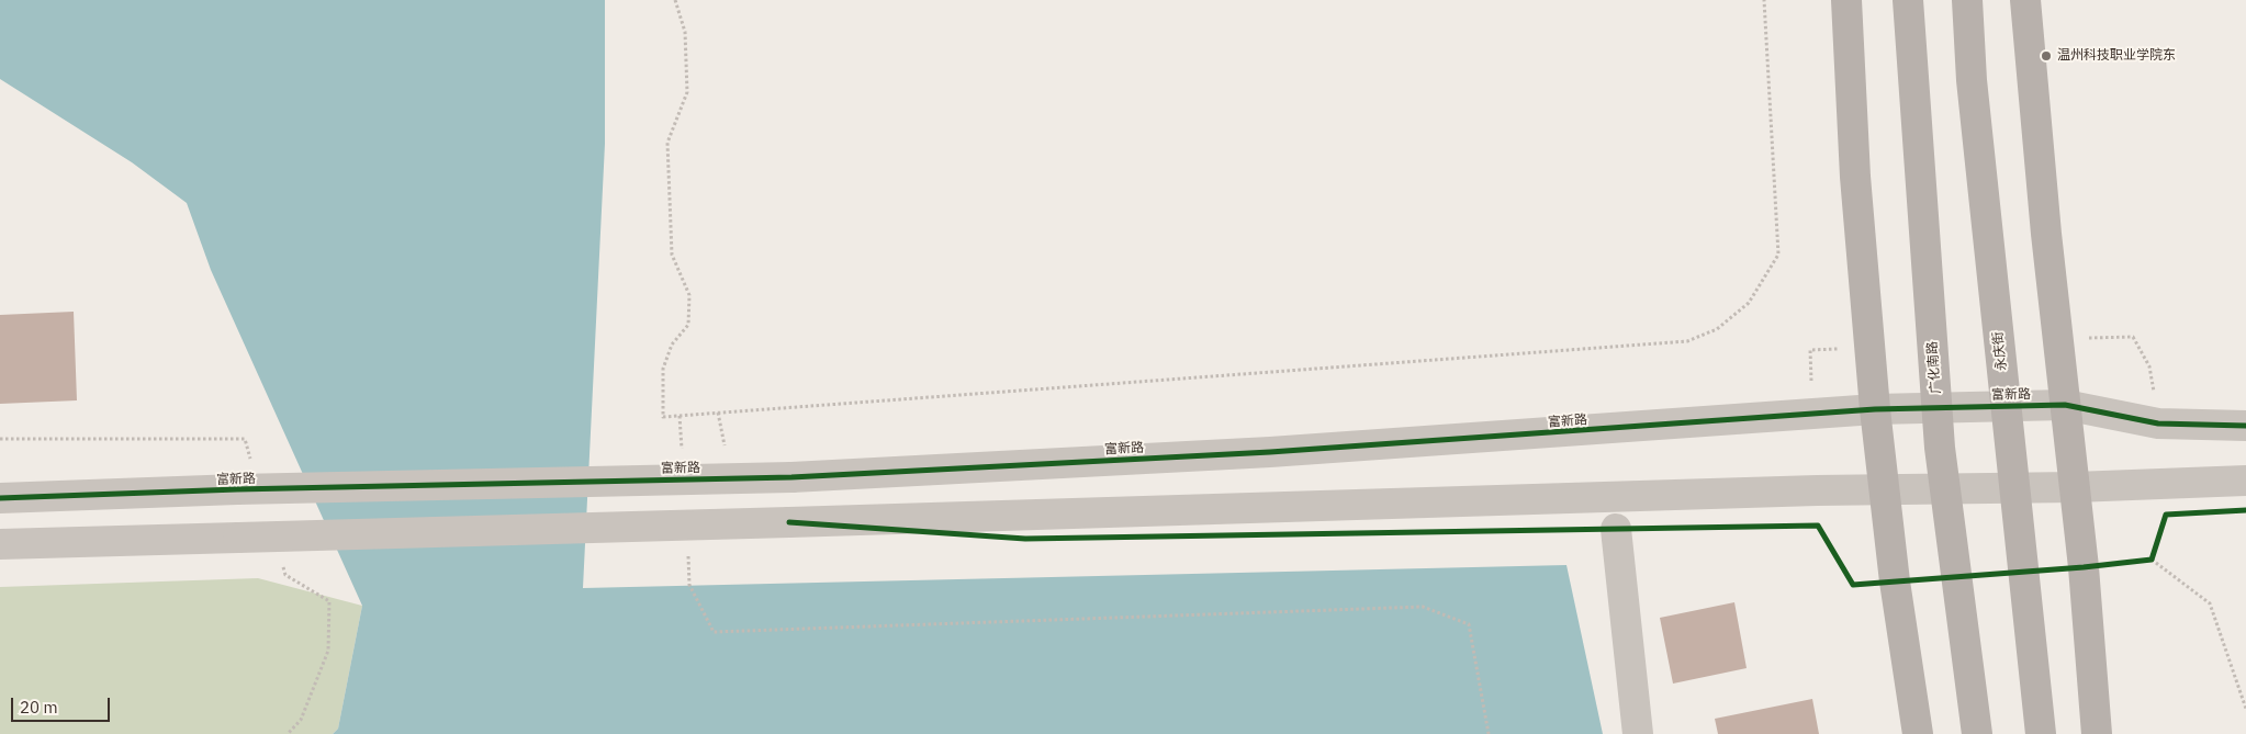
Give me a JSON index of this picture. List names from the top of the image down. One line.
{"streets":{"main road":["永庆街","广化南路"],"street":["富新路"]},"places":["温州科技职业学院东"],"scale_bar":"20 m"}
